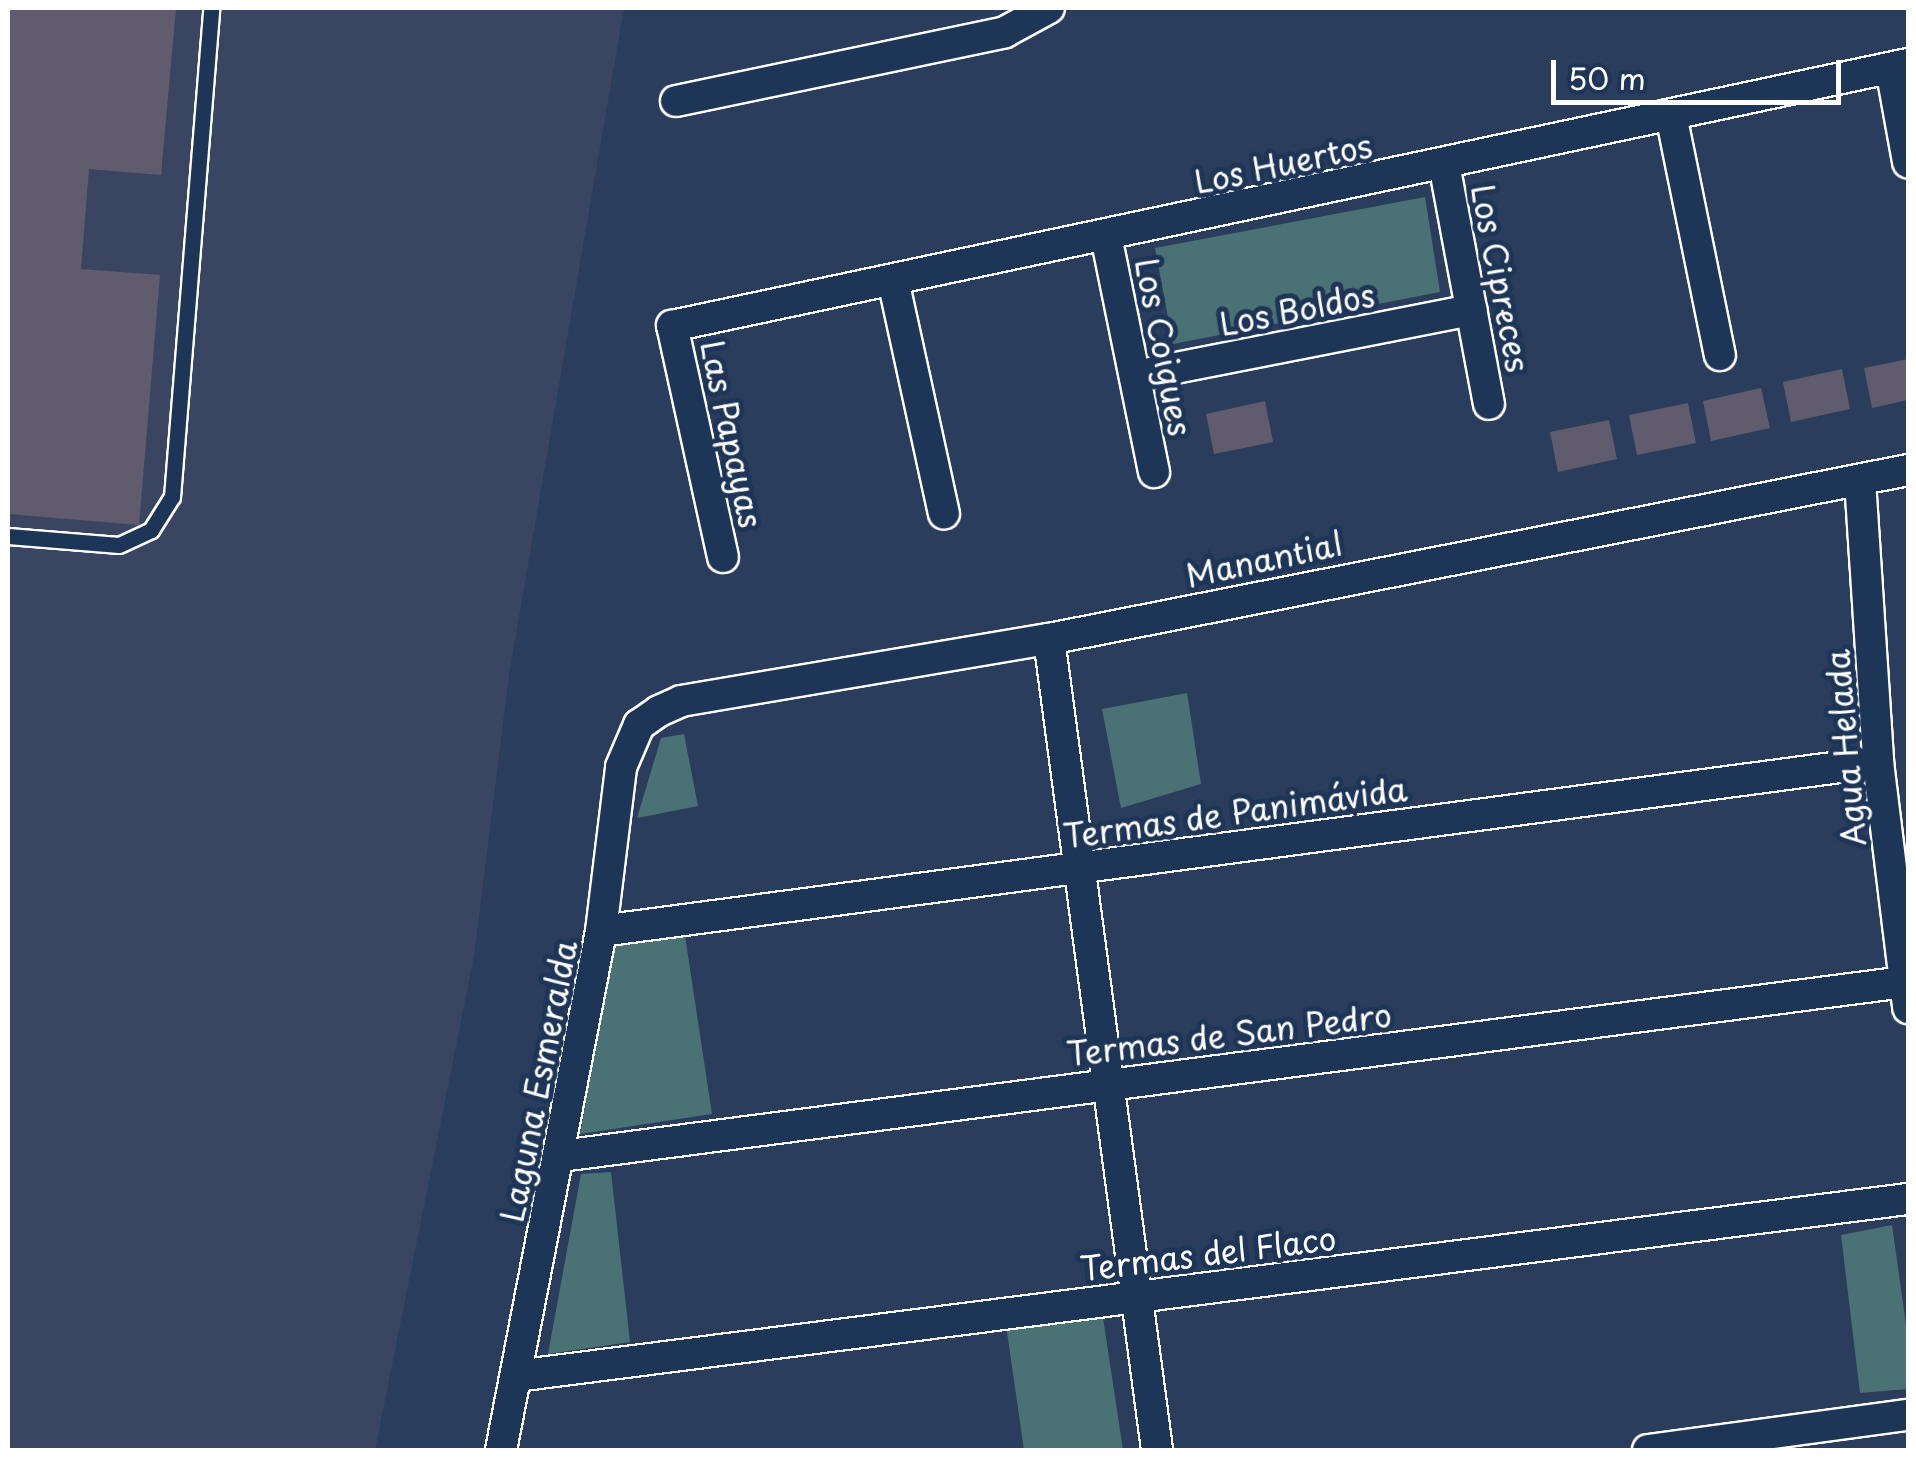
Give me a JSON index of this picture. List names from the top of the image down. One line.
{"streets":{"street":["Los Huertos","Los Cipreces","Los Boldos","Los Coigues","Las Papayas","Manantial","Agua Helada","Termas de Panimávida","Termas de San Pedro","Laguna Esmeralda","Termas del Flaco"]},"crossings":[["Los Huertos","Los Cipreces"],["Los Huertos","Los Coigues"],["Los Huertos","Las Papayas"],["Los Cipreces","Los Boldos"],["Los Boldos","Los Coigues"],["Manantial","Agua Helada"],["Manantial","Laguna Esmeralda"],["Agua Helada","Termas de Panimávida"],["Agua Helada","Termas de San Pedro"],["Termas de Panimávida","Laguna Esmeralda"],["Termas de San Pedro","Laguna Esmeralda"],["Laguna Esmeralda","Termas del Flaco"]],"scale_bar":"50 m"}
